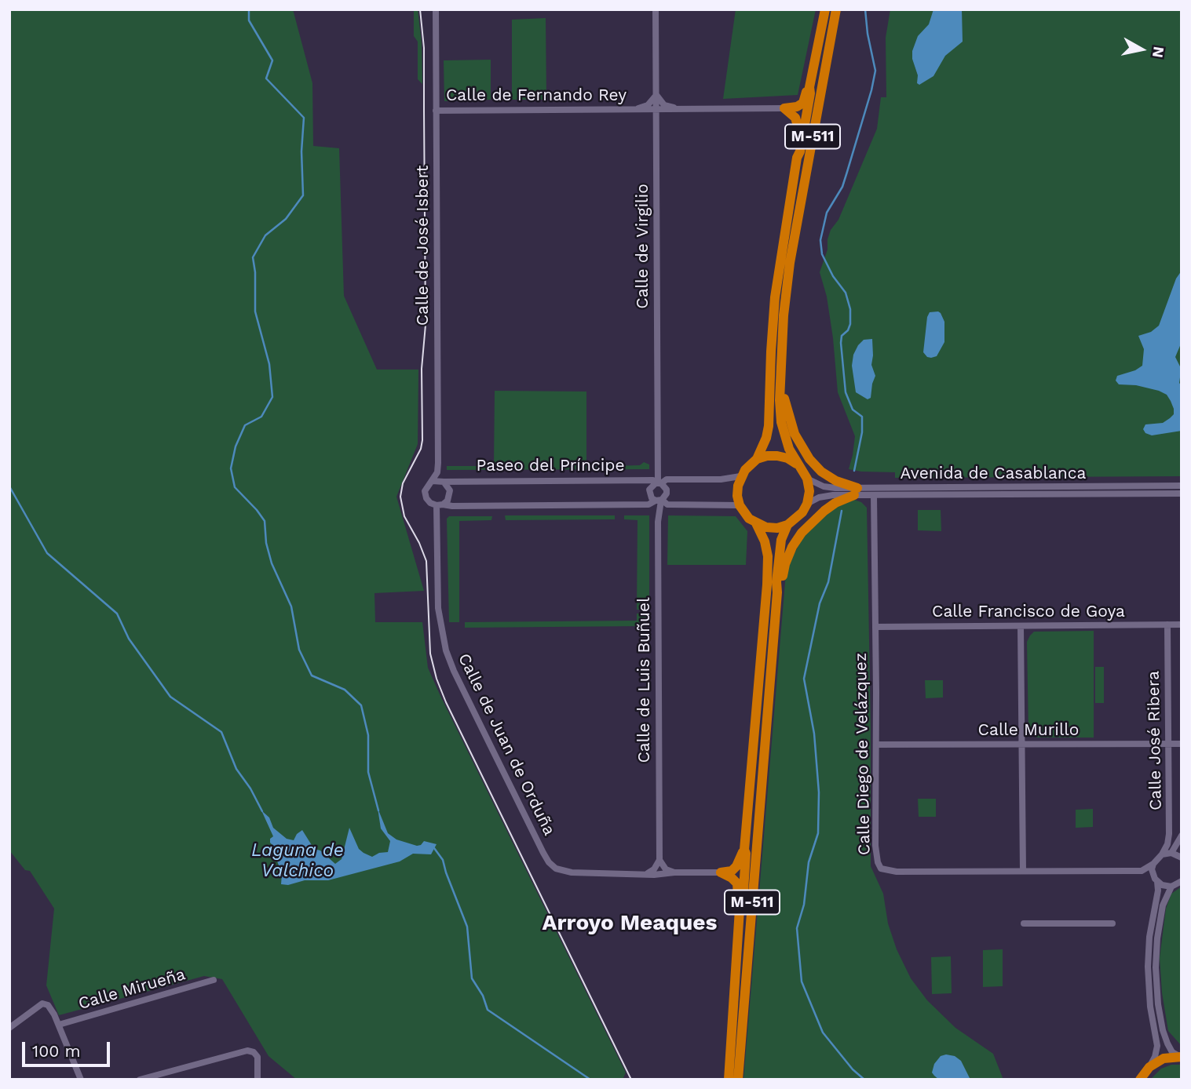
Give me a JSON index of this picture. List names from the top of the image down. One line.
{"streets":{"highway":["M-511"],"street":["Calle de Fernando Rey","Calle de José Isbert","Calle de Virgilio","Paseo del Príncipe","Avenida de Casablanca","Calle Francisco de Goya","Calle de Luis Buñuel","Calle Murillo","Calle José Ribera","Calle de Juan de Orduña","Calle Diego de Velázquez","Calle Mirueña"]},"crossings":[["Calle de Fernando Rey","M-511"],["Calle de Fernando Rey","Calle de José Isbert"],["Calle de Fernando Rey","Calle de Virgilio"],["M-511","Paseo del Príncipe"],["M-511","Avenida de Casablanca"],["Calle de José Isbert","Paseo del Príncipe"],["Calle de José Isbert","Calle de Juan de Orduña"],["Calle de Virgilio","Paseo del Príncipe"],["Calle de Virgilio","Calle de Luis Buñuel"],["Paseo del Príncipe","Avenida de Casablanca"],["Paseo del Príncipe","Calle de Luis Buñuel"],["Paseo del Príncipe","Calle de Juan de Orduña"],["Avenida de Casablanca","Calle Diego de Velázquez"],["Calle Francisco de Goya","Calle José Ribera"],["Calle Francisco de Goya","Calle Diego de Velázquez"],["Calle Murillo","Calle José Ribera"],["Calle Murillo","Calle Diego de Velázquez"]],"districts":["Arroyo Meaques"],"water":["Laguna de Valchico"],"scale_bar":"100 m","north":"right"}
